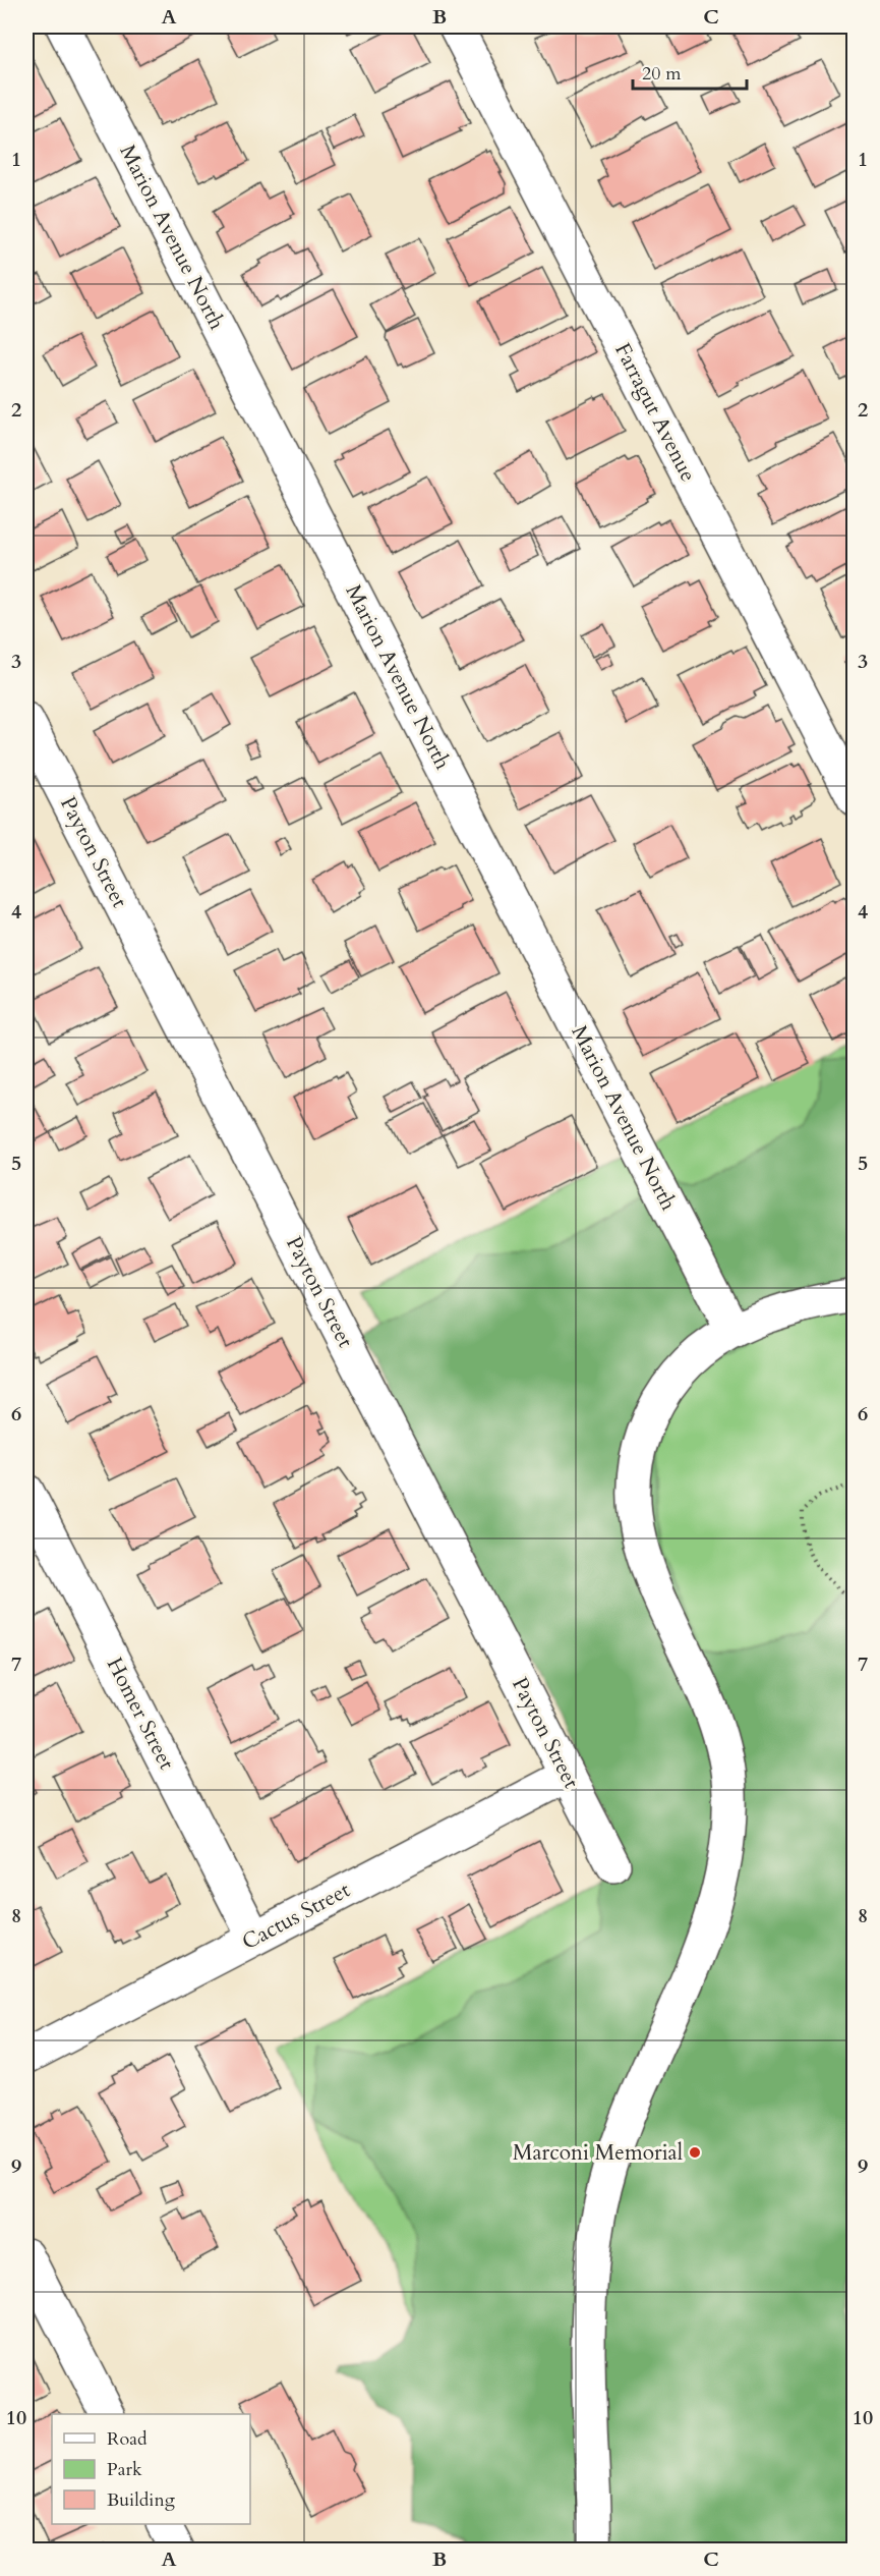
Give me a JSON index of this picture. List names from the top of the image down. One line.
{"streets":{"street":["Marion Avenue North","Farragut Avenue","Payton Street","Homer Street","Cactus Street"]},"crossings":[["Payton Street","Cactus Street"],["Homer Street","Cactus Street"]],"places":["Marconi Memorial"],"legend":["Road","Park","Building"],"scale_bar":"20 m","grid":{"columns":["A","B","C"],"rows":["1","2","3","4","5","6","7","8","9","10"]}}
